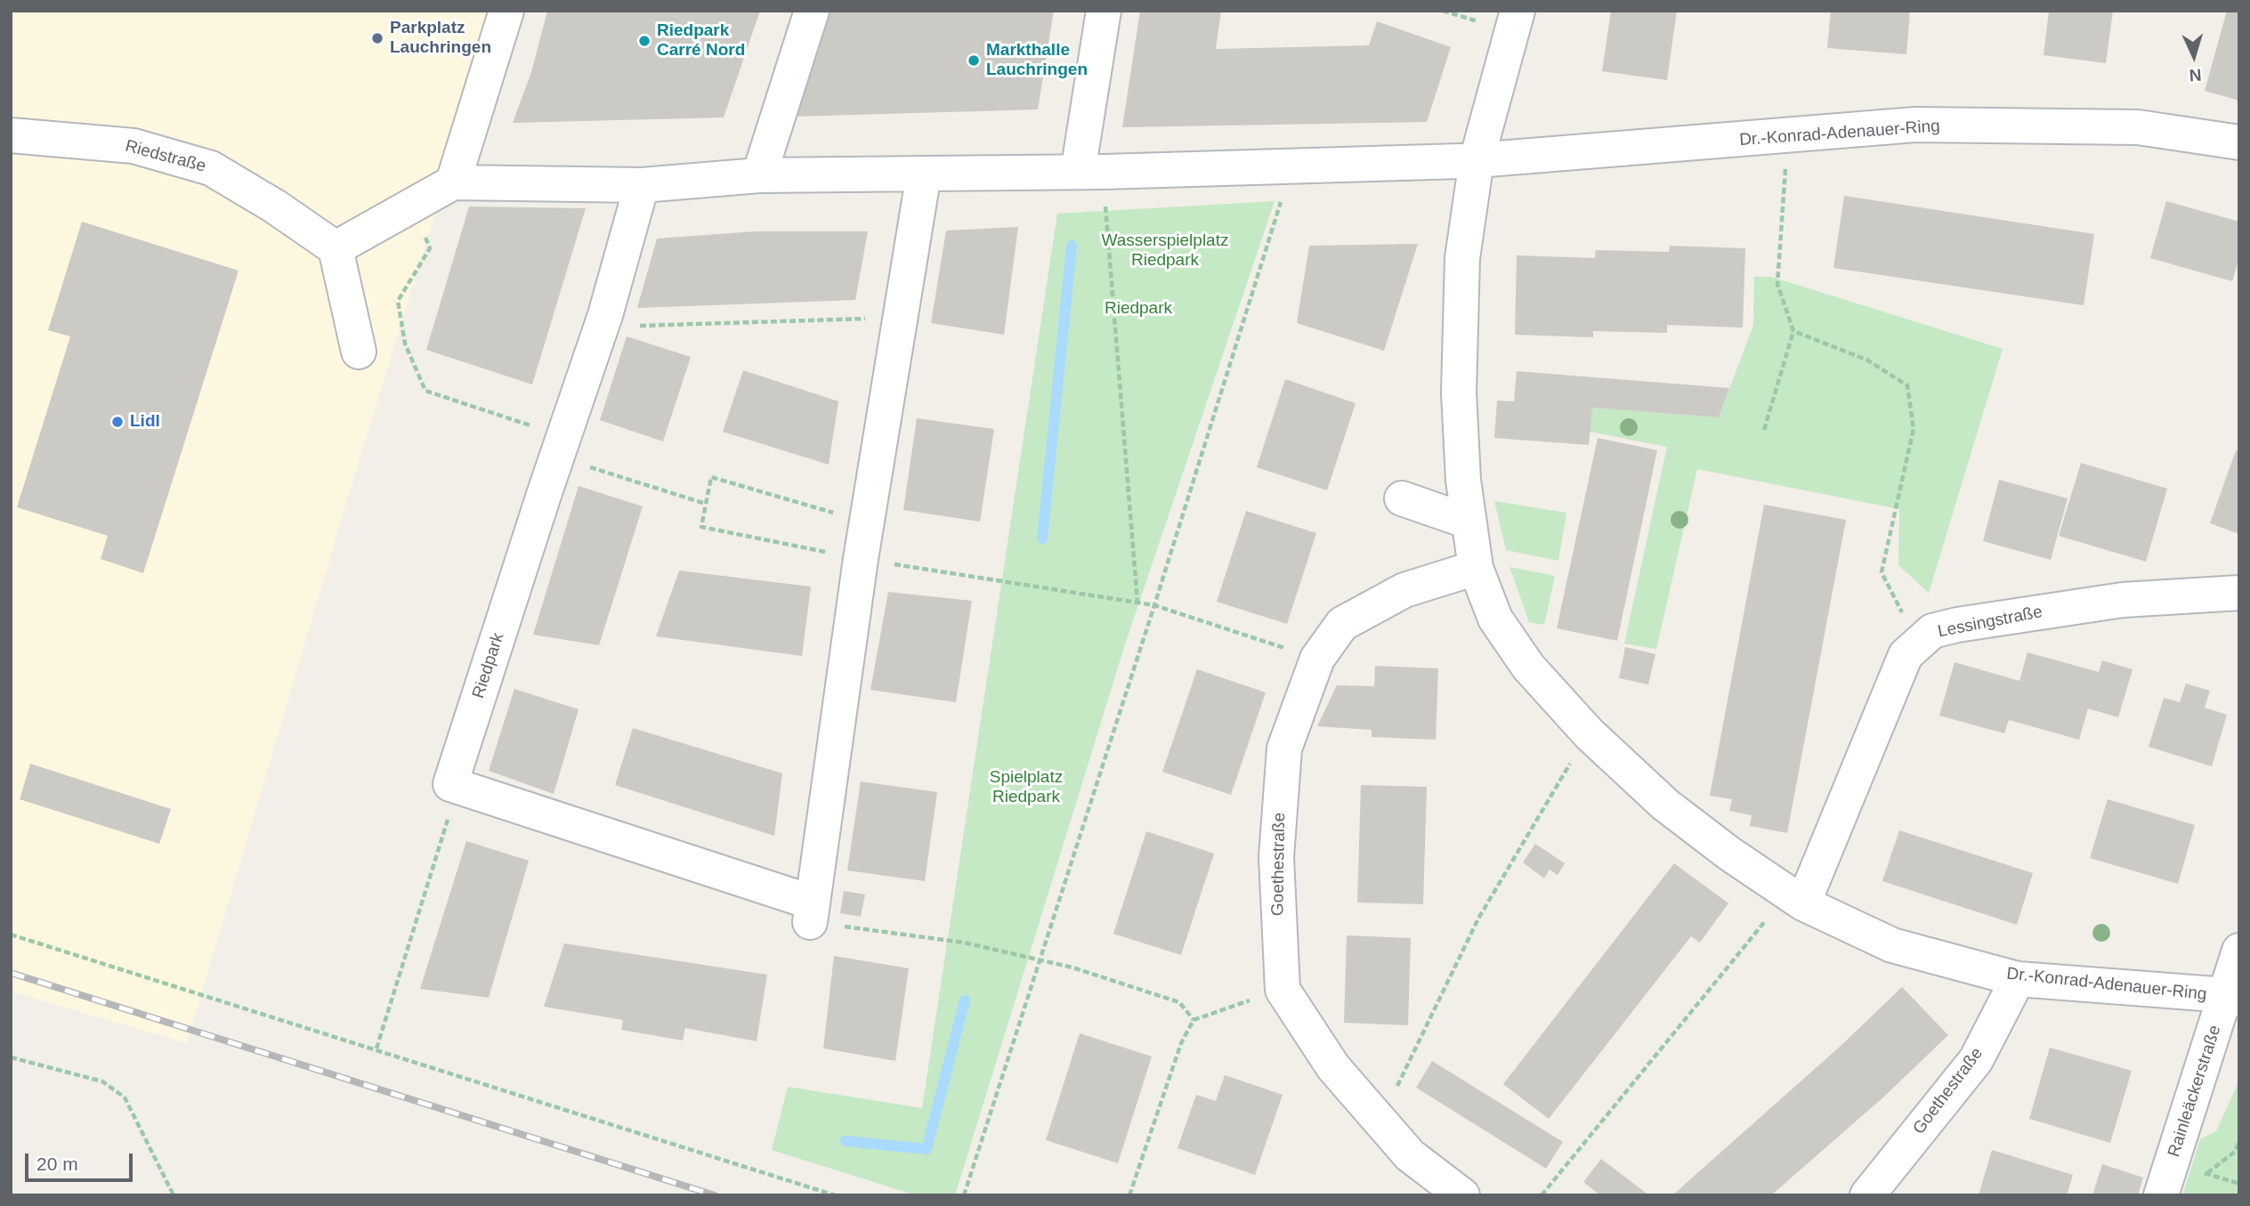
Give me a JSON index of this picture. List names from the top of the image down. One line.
{"streets":{"street":["Dr.-Konrad-Adenauer-Ring","Riedstraße","Lessingstraße","Riedpark","Goethestraße","Rainleäckerstraße"]},"crossings":[["Dr.-Konrad-Adenauer-Ring","Lessingstraße"],["Dr.-Konrad-Adenauer-Ring","Goethestraße"],["Dr.-Konrad-Adenauer-Ring","Rainleäckerstraße"]],"parks":["Wasserspielplatz Riedpark","Riedpark","Spielplatz Riedpark"],"places":["Parkplatz Lauchringen","Riedpark Carré Nord","Markthalle Lauchringen","Lidl"],"scale_bar":"20 m","north":"bottom"}
